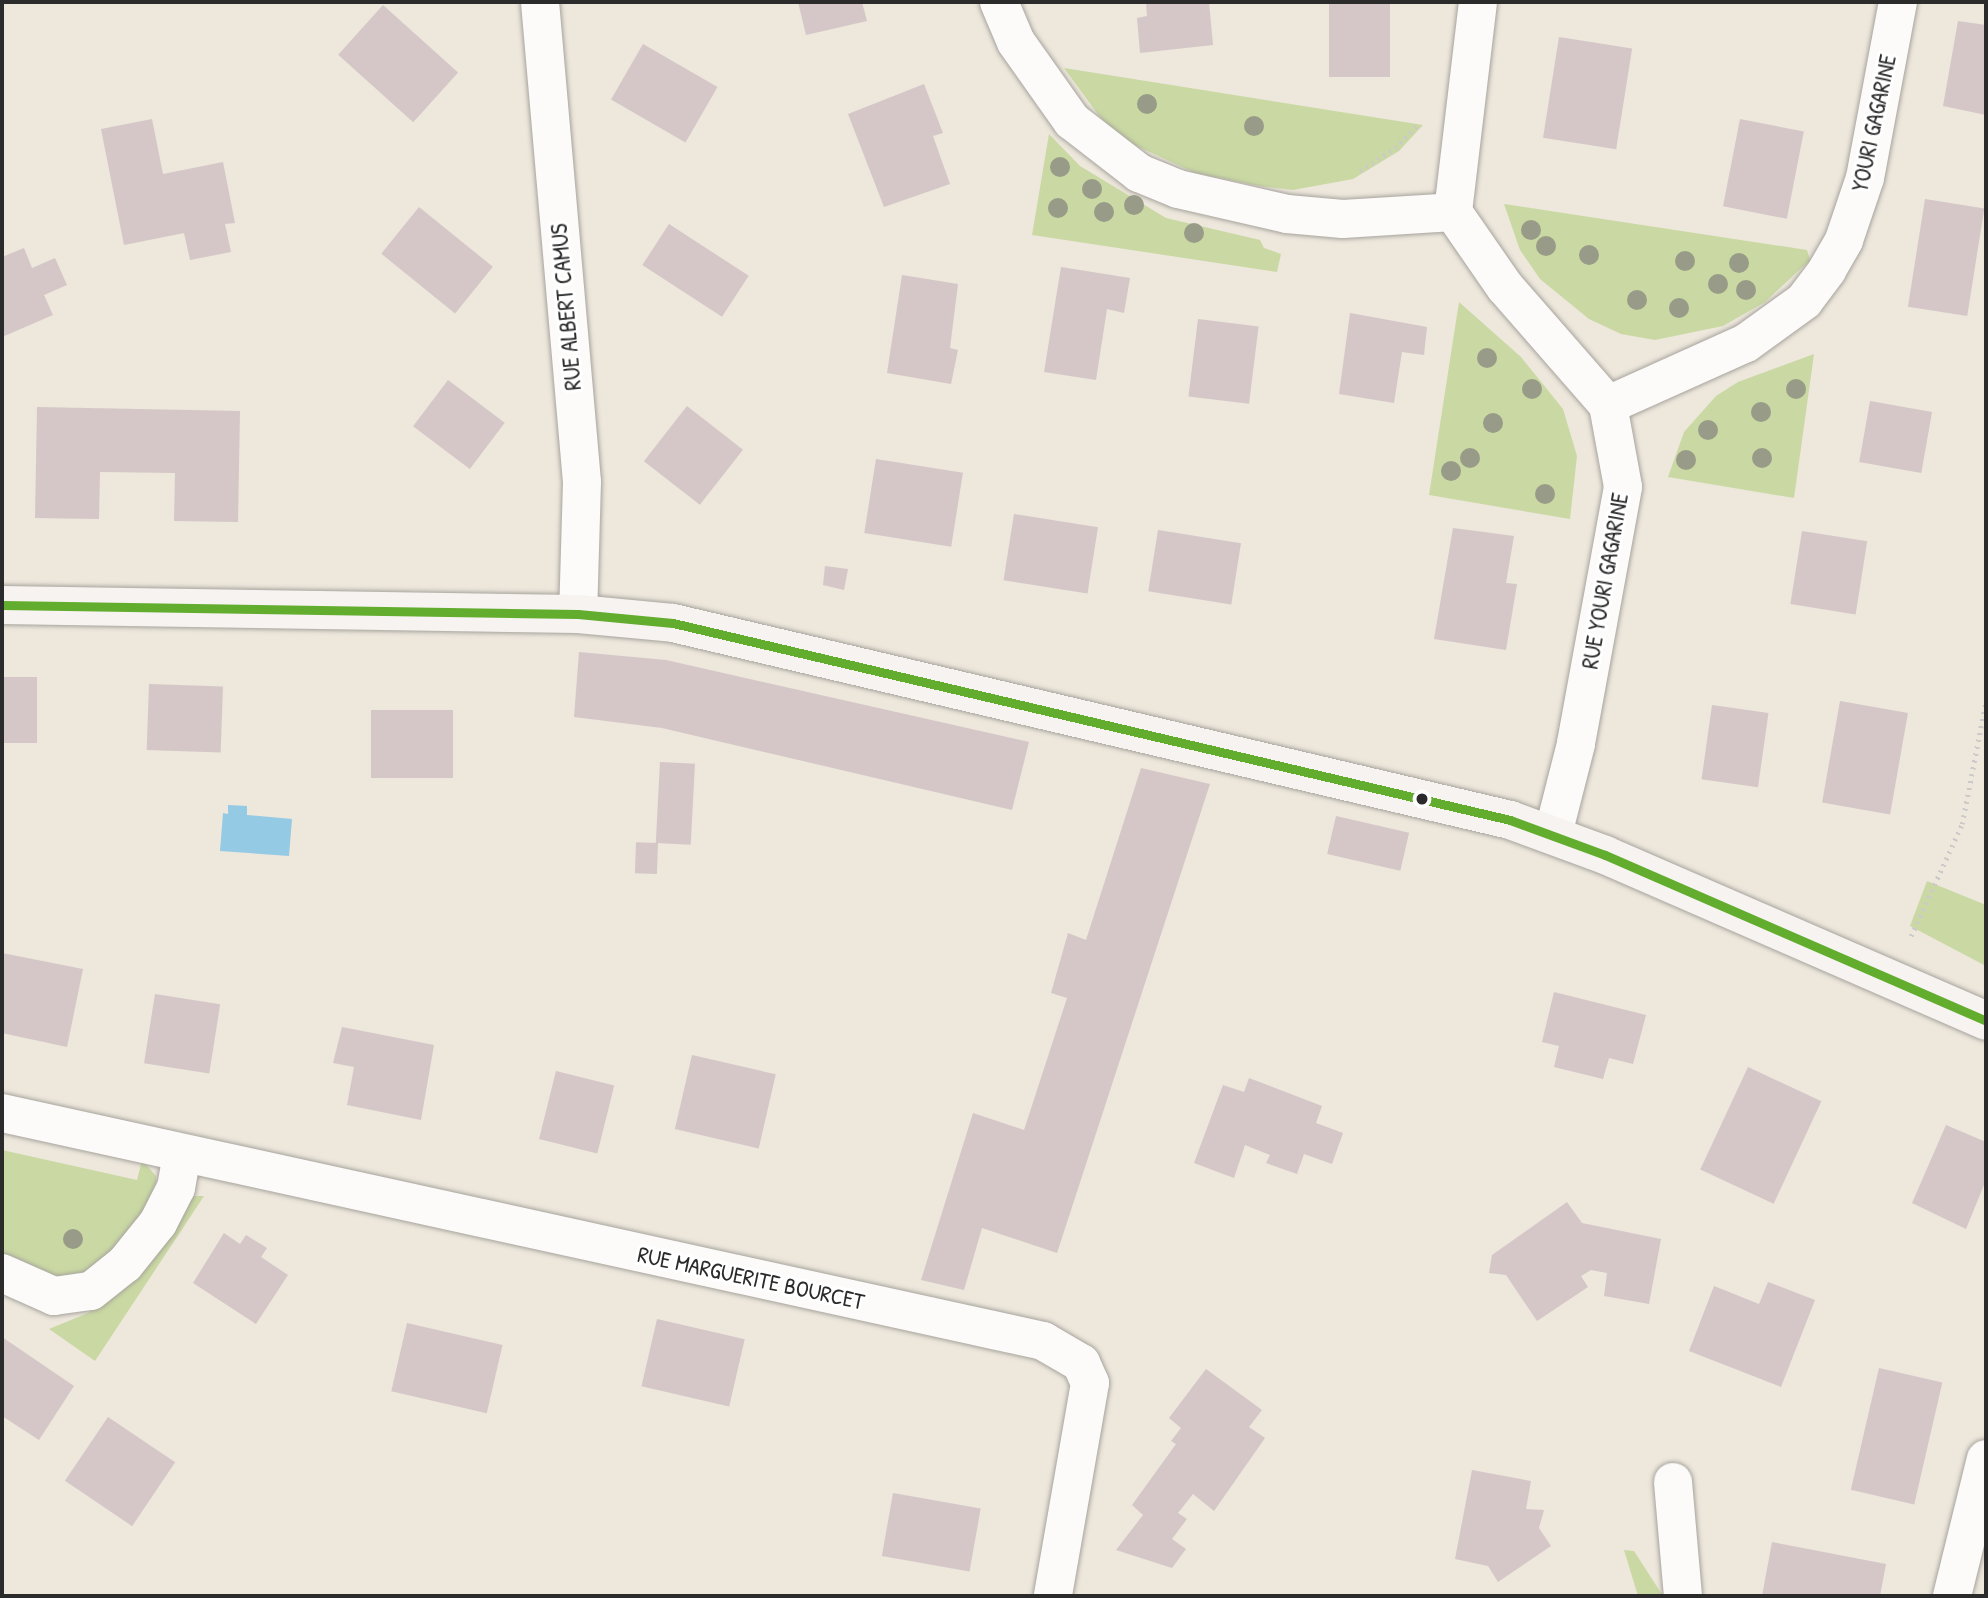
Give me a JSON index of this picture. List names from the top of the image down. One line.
{"streets":{"street":["YOURI GAGARINE","RUE ALBERT CAMUS","RUE YOURI GAGARINE","RUE MARGUERITE BOURCET"]},"crossings":[["YOURI GAGARINE","RUE YOURI GAGARINE"]]}
